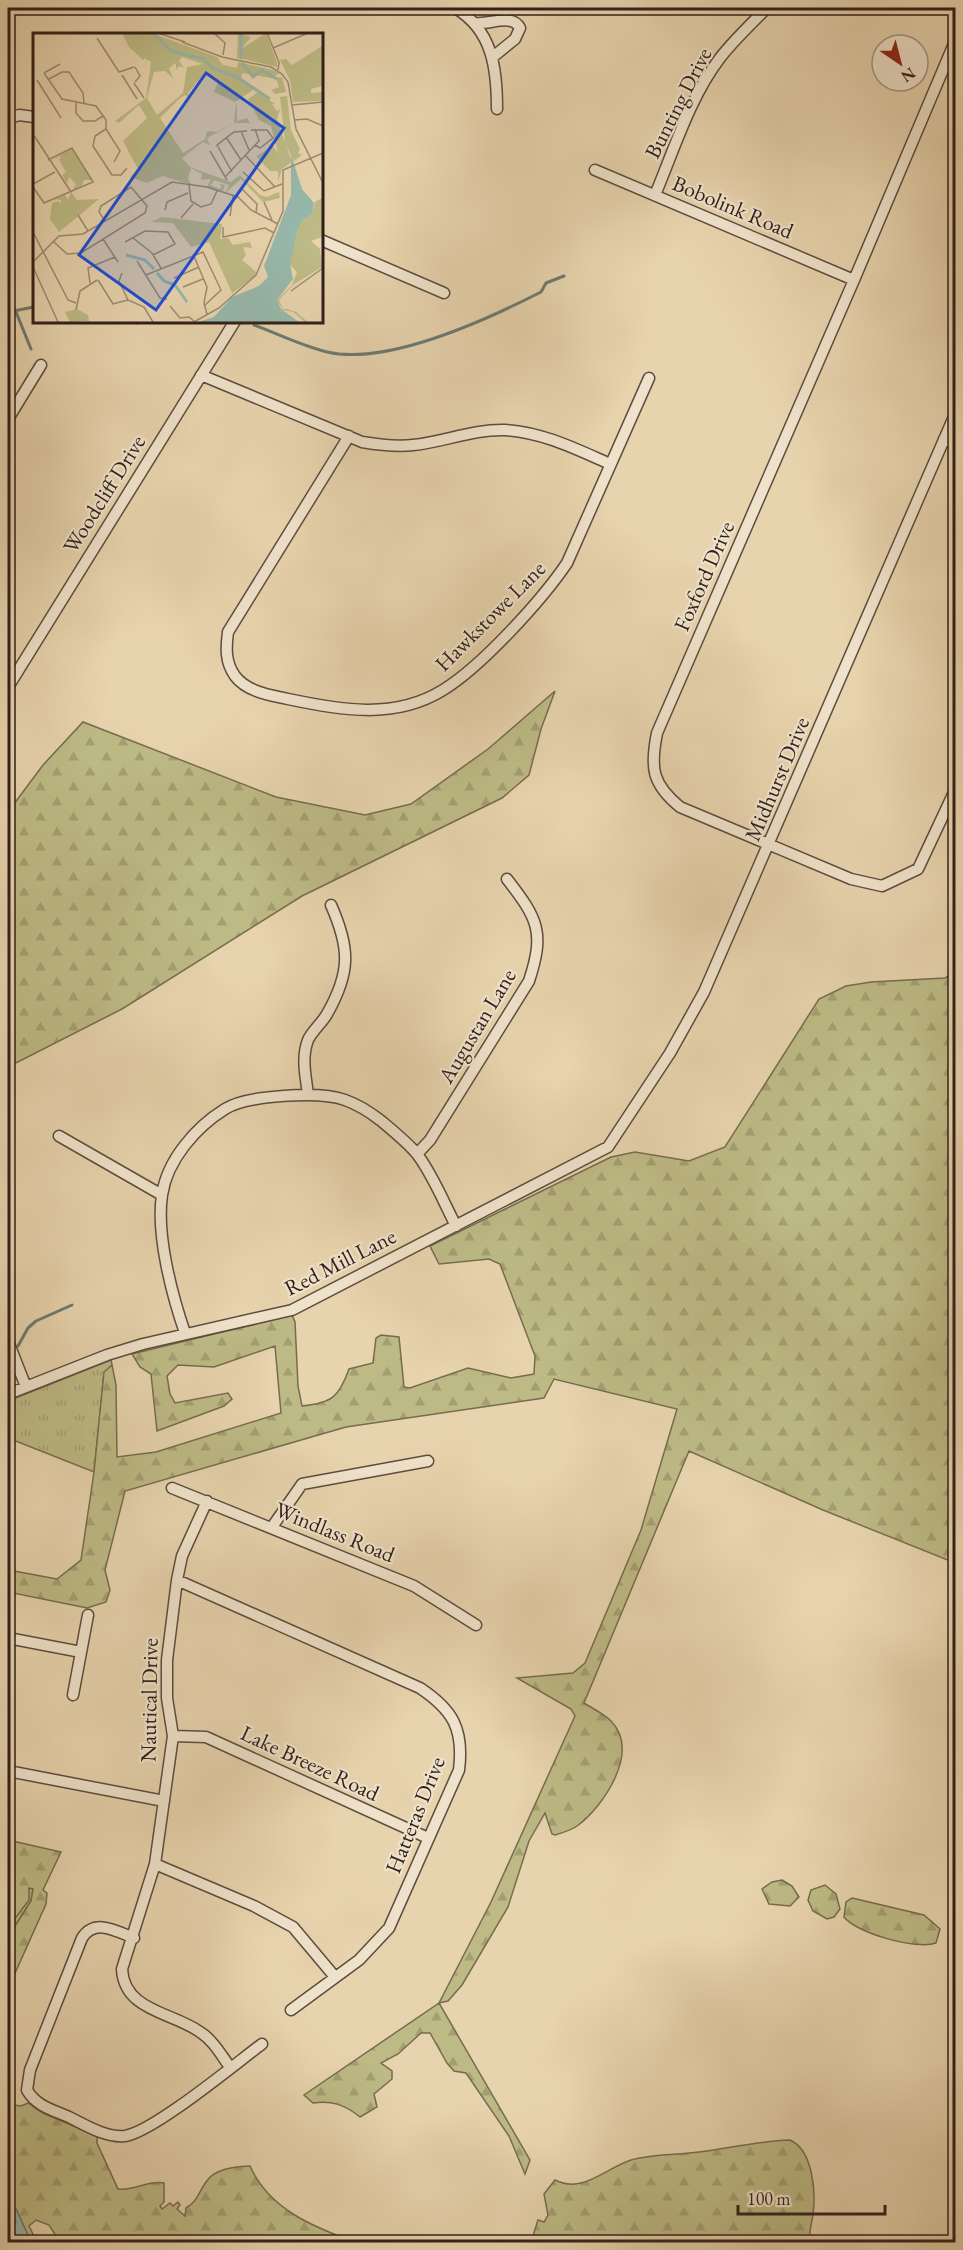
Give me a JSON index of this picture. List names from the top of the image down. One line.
{"streets":{"street":["Bunting Drive","Bobolink Road","Woodcliff Drive","Foxford Drive","Hawkstowe Lane","Midhurst Drive","Augustan Lane","Red Mill Lane","Windlass Road","Nautical Drive","Lake Breeze Road","Hatteras Drive"]},"crossings":[["Bunting Drive","Bobolink Road"],["Bobolink Road","Foxford Drive"],["Foxford Drive","Midhurst Drive"],["Midhurst Drive","Red Mill Lane"],["Windlass Road","Nautical Drive"],["Nautical Drive","Lake Breeze Road"],["Nautical Drive","Hatteras Drive"],["Lake Breeze Road","Hatteras Drive"]],"scale_bar":"100 m","north":"bottom right"}
